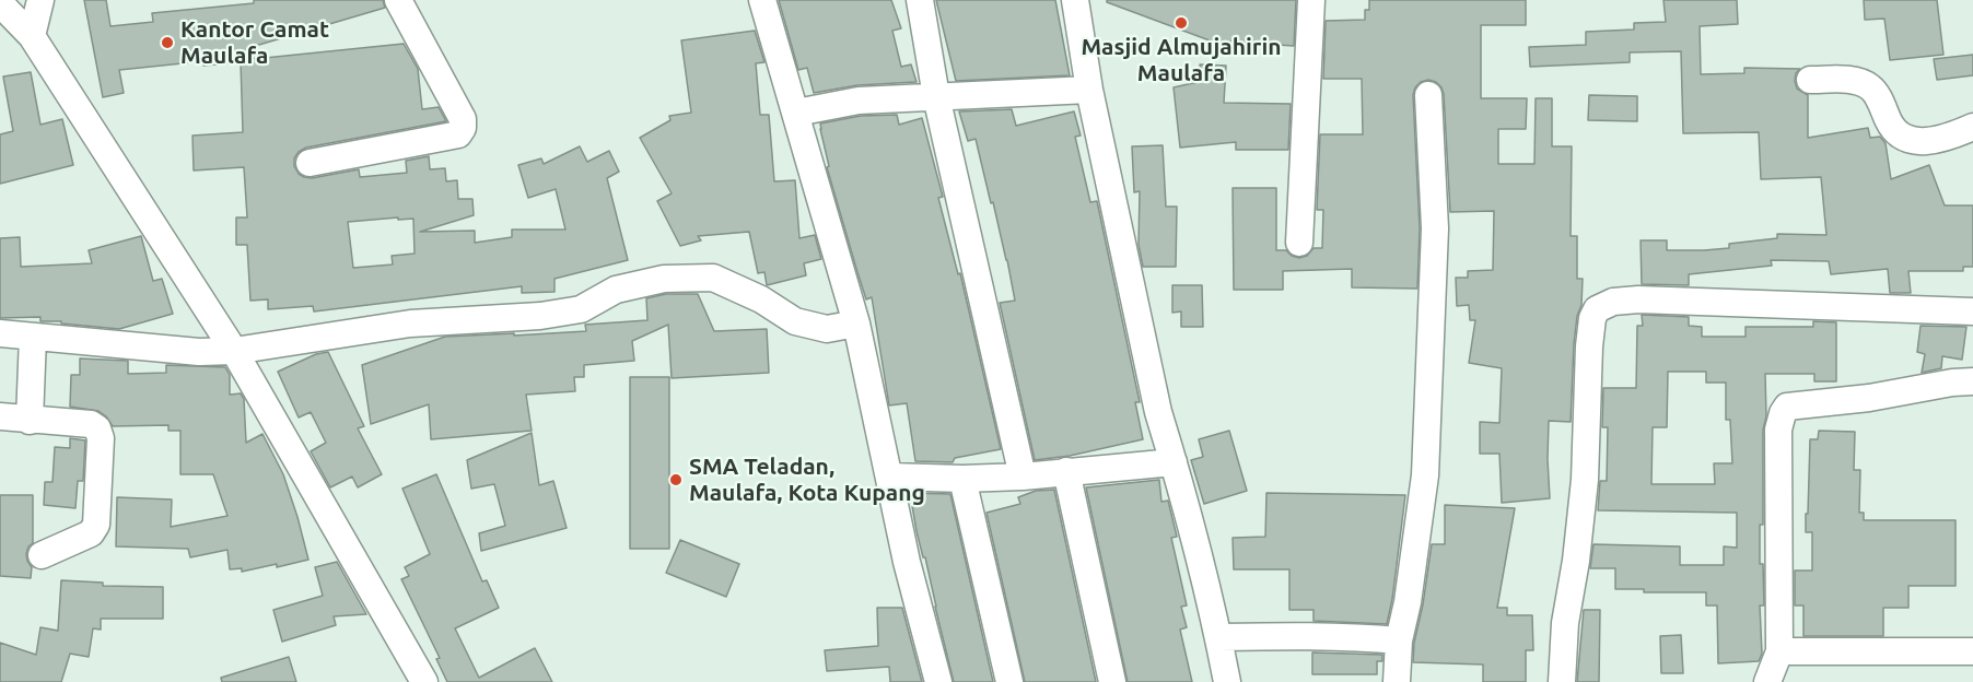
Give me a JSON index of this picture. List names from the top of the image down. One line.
{"places":["Masjid Almujahirin Maulafa","Kantor Camat Maulafa","SMA Teladan, Maulafa, Kota Kupang"]}
